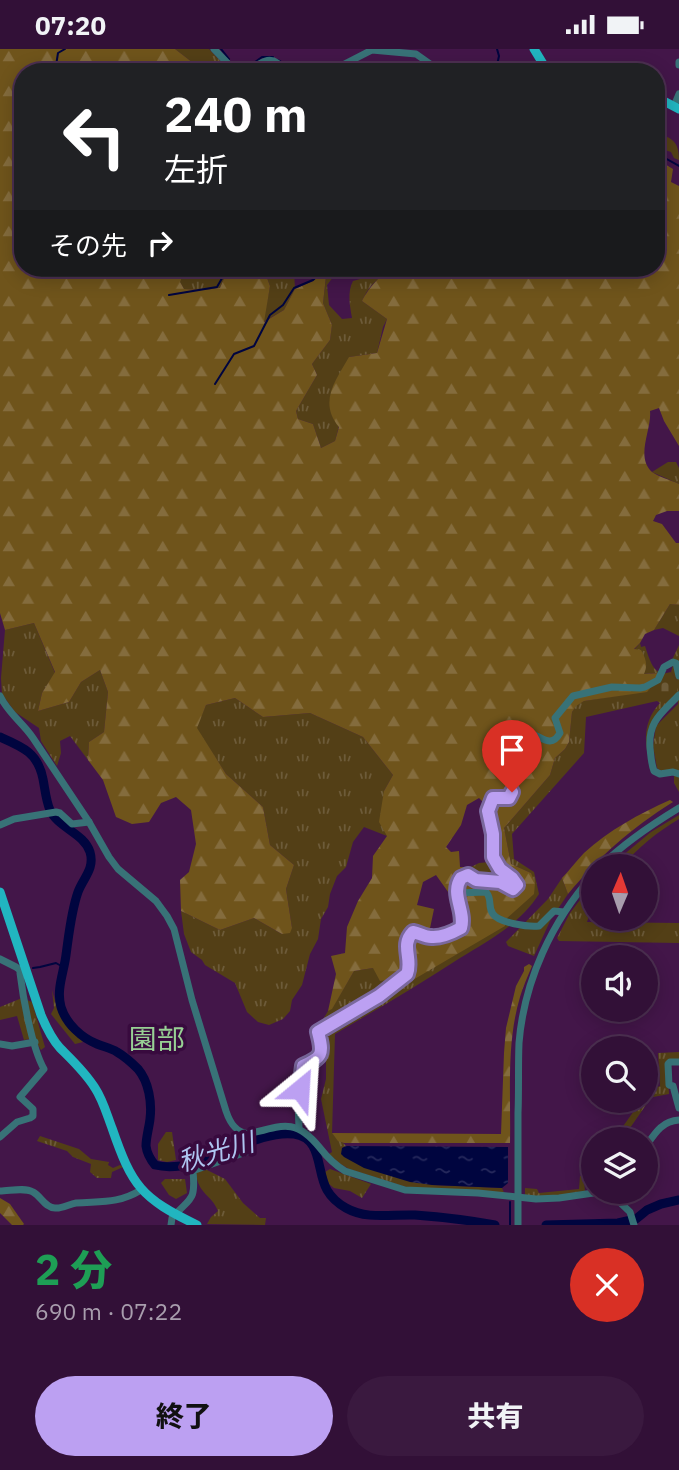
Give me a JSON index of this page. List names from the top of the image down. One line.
{"districts":["園部"],"water":["秋光川"],"north":"top","page":{"status":"07:20","turn":["240 m","左折"],"then":"その先","heading":["2 分","690 m · 07:22"],"buttons":["終了","共有"]}}
